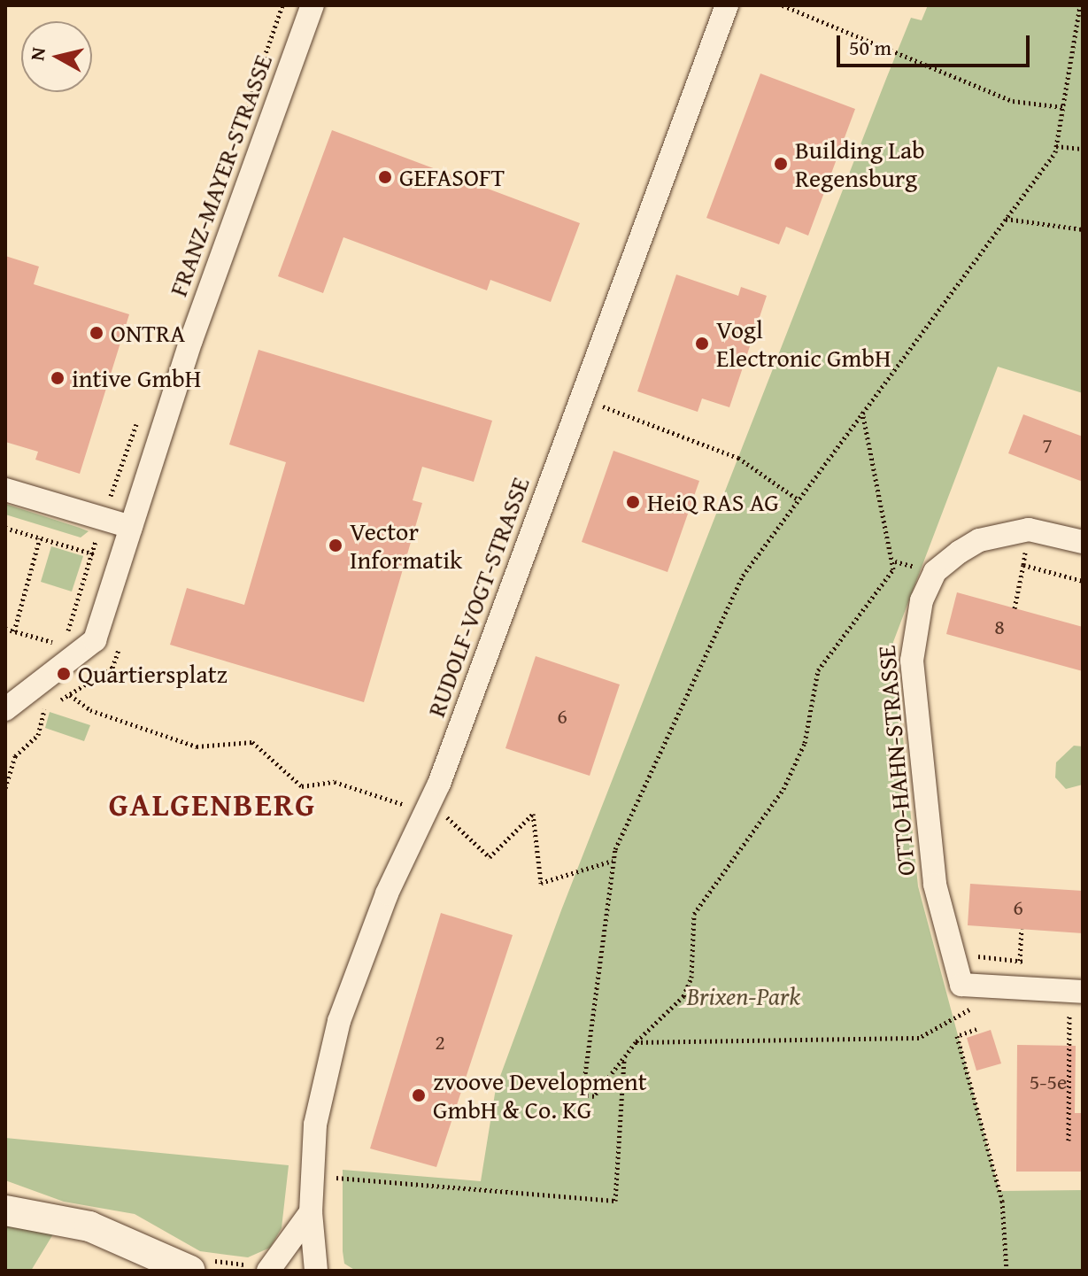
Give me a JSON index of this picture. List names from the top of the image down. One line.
{"streets":{"street":["FRANZ-MAYER-STRASSE","RUDOLF-VOGT-STRASSE","OTTO-HAHN-STRASSE"]},"districts":["GALGENBERG"],"parks":["Brixen-Park"],"places":["Building Lab Regensburg","GEFASOFT","ONTRA","Vogl Electronic GmbH","intive GmbH","HeiQ RAS AG","Vector Informatik","Quartiersplatz","zvoove Development GmbH & Co. KG"],"house_numbers":["7","8","6","6","2","5-5e"],"scale_bar":"50 m","north":"left"}
